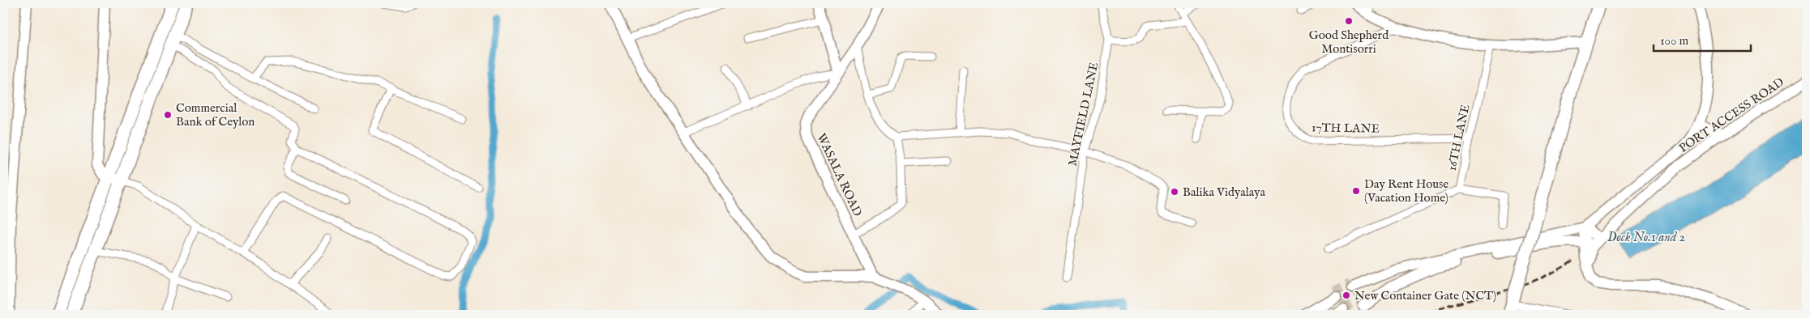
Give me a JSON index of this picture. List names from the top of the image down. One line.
{"streets":{"main road":["PORT ACCESS ROAD","WASALA ROAD"],"street":["MAYFIELD LANE","17TH LANE","16TH LANE"]},"crossings":[["17TH LANE","16TH LANE"]],"water":["Dock No.1 and 2"],"places":["Good Shepherd Montisorri","Commercial Bank of Ceylon","Day Rent House (Vacation Home)","Balika Vidyalaya","New Container Gate (NCT)"],"scale_bar":"100 m"}
